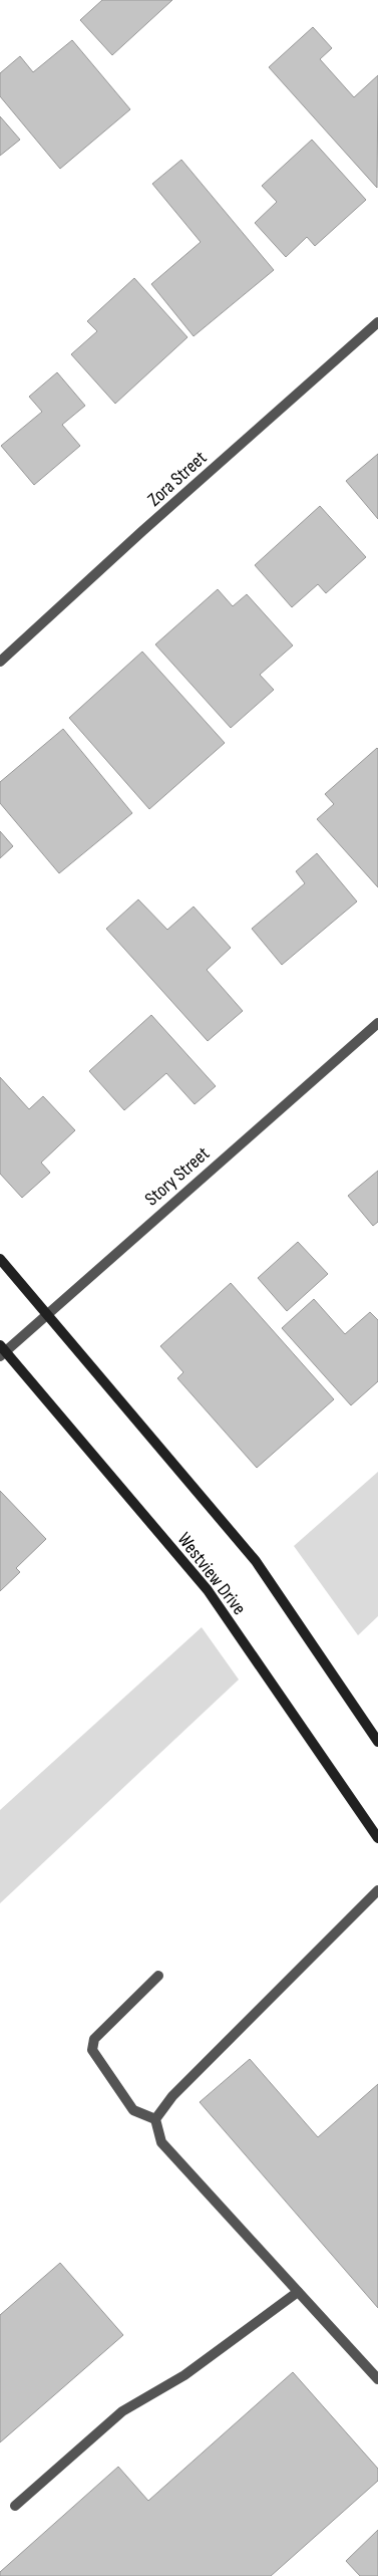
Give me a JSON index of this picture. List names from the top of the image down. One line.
{"streets":{"main road":["Westview Drive"],"street":["Zora Street","Story Street"]},"crossings":[["Story Street","Westview Drive"]]}
